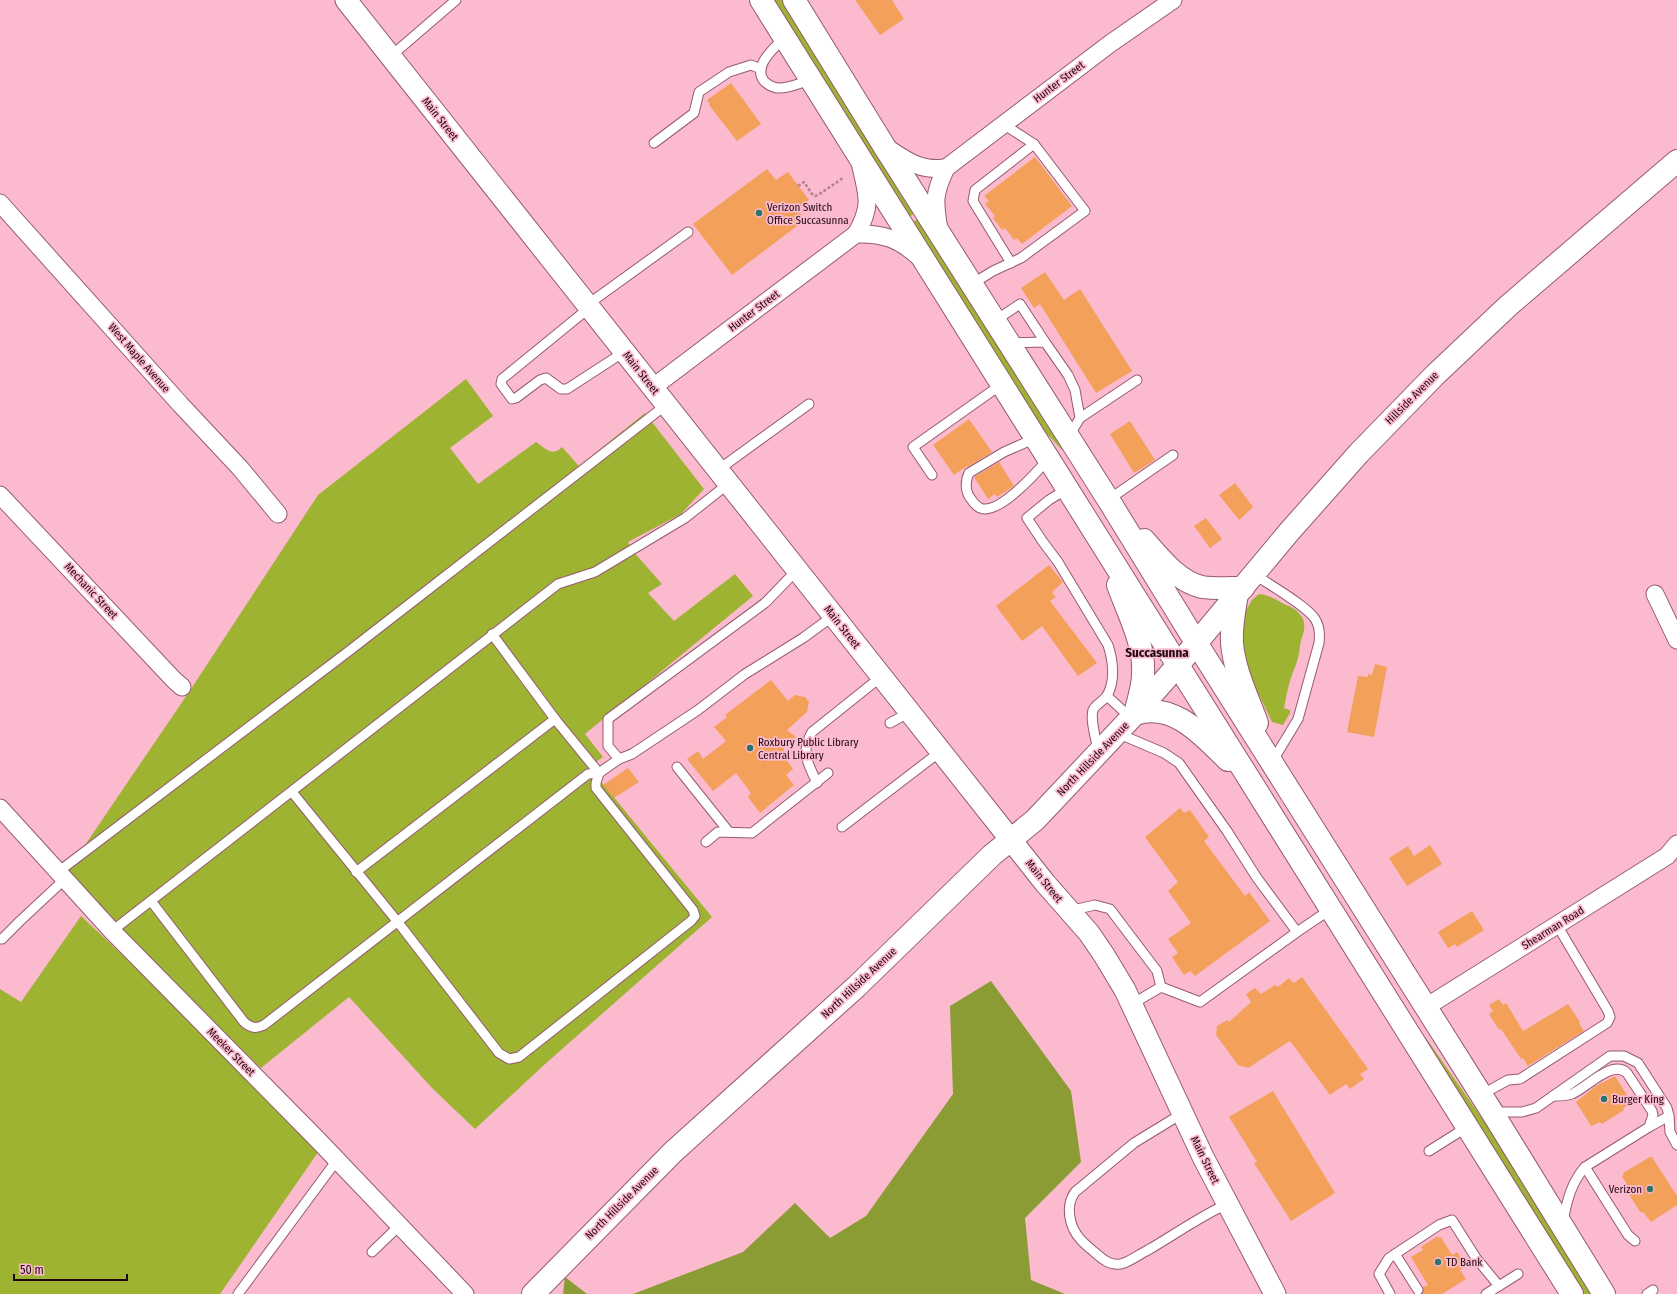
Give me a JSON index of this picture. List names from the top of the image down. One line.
{"streets":{"main road":["Hillside Avenue","North Hillside Avenue"],"street":["Hunter Street","Main Street","West Maple Avenue","Mechanic Street","Shearman Road","Meeker Street"]},"crossings":[["Hunter Street","Main Street"],["Main Street","North Hillside Avenue"],["Hillside Avenue","North Hillside Avenue"]],"districts":["Succasunna"],"places":["Verizon Switch Office Succasunna","Roxbury Public Library Central Library","Burger King","Verizon","TD Bank"],"scale_bar":"50 m"}
